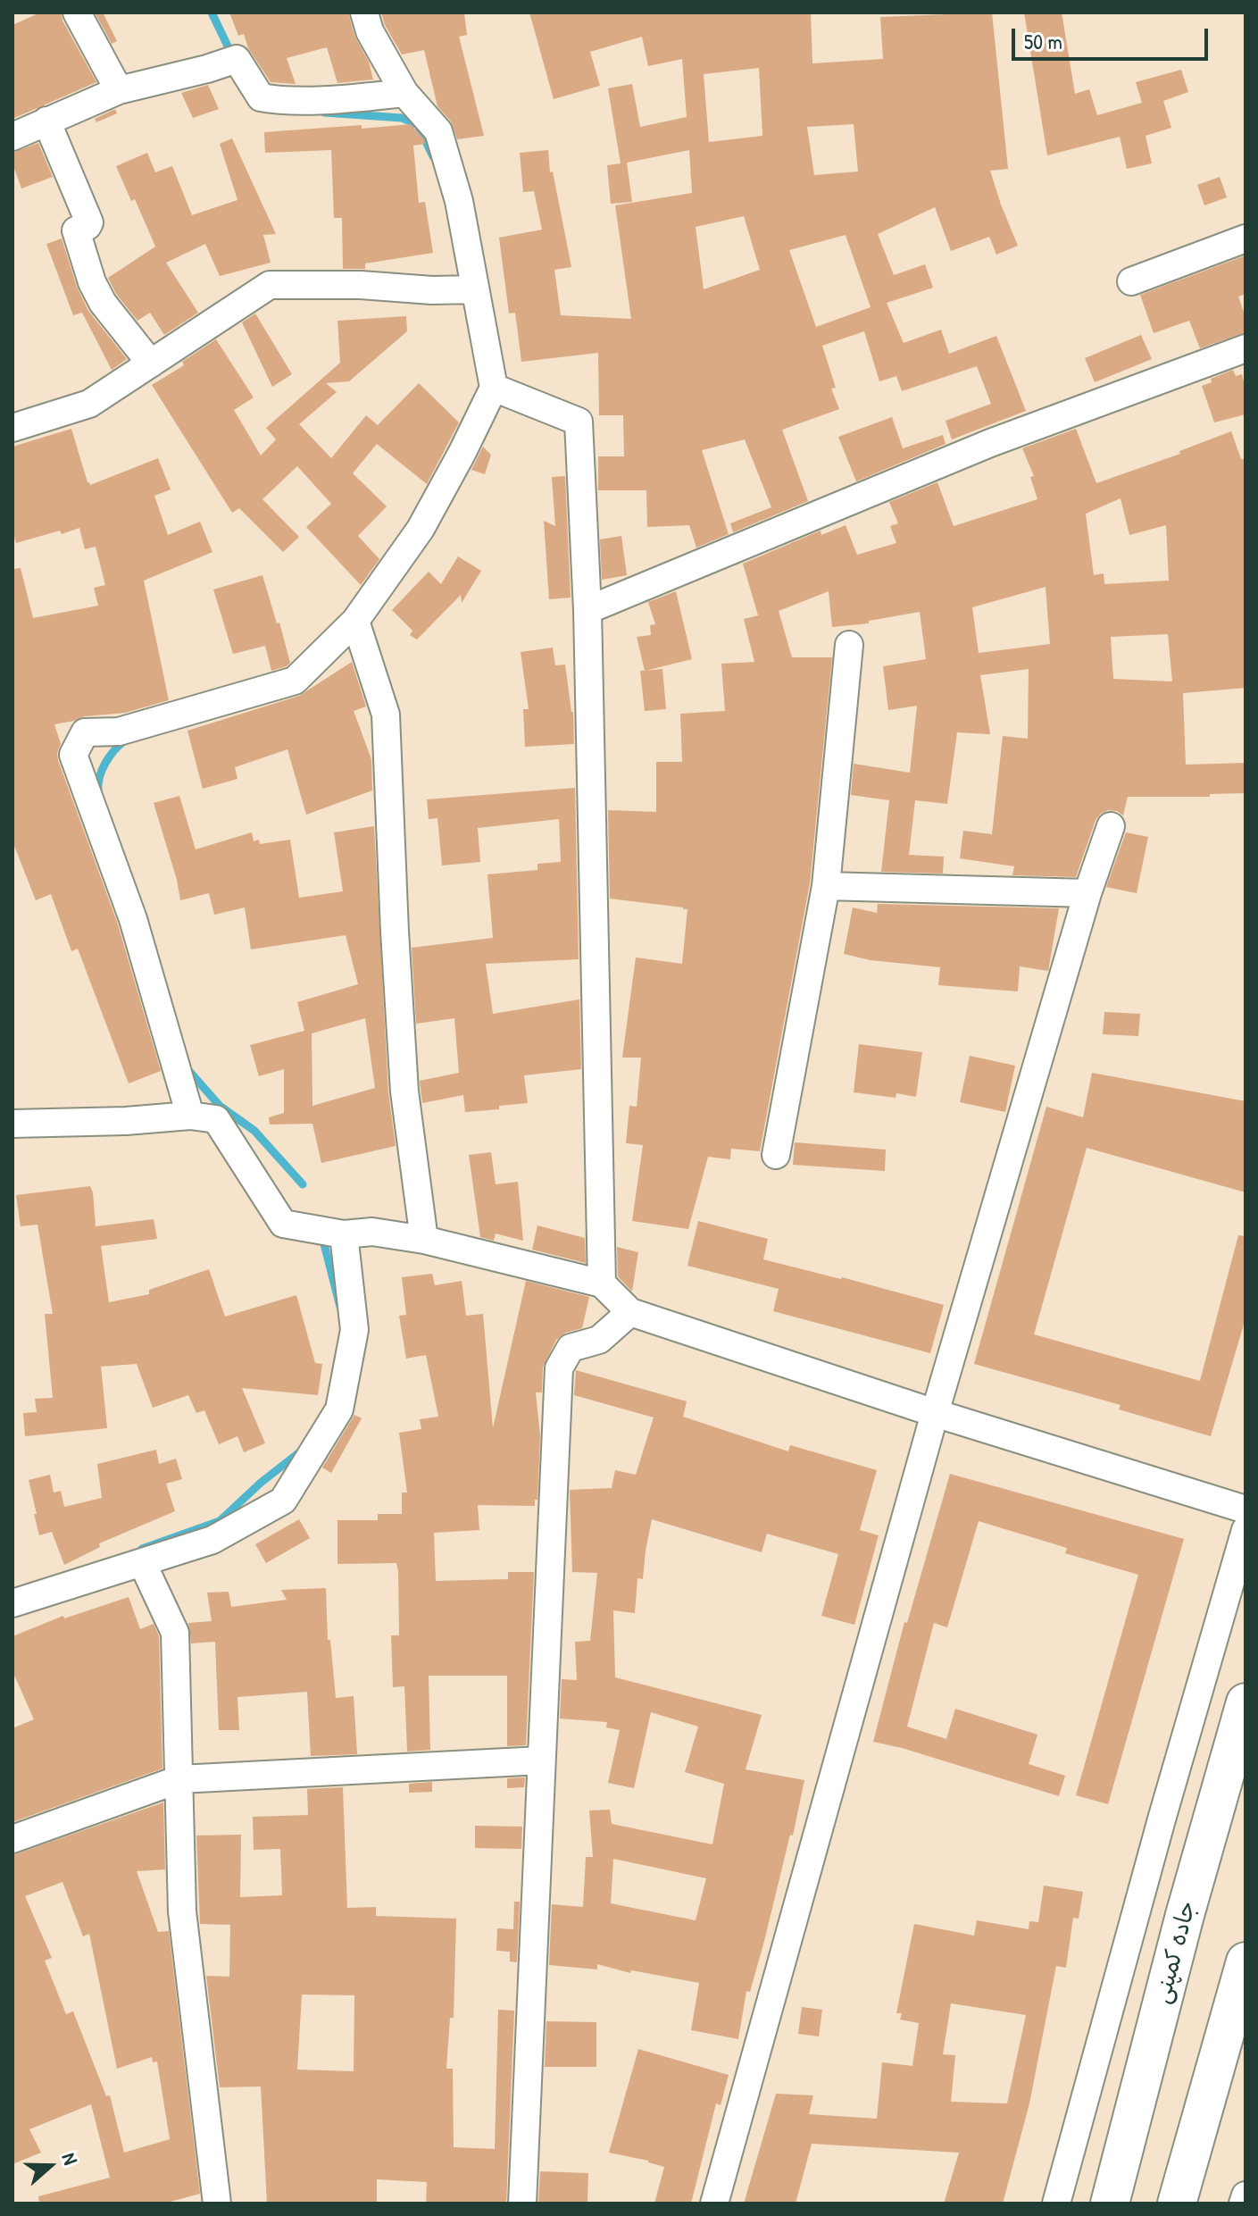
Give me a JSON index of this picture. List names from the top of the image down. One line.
{"streets":{"highway":["جاده کمپنی"]},"scale_bar":"50 m","north":"right"}
